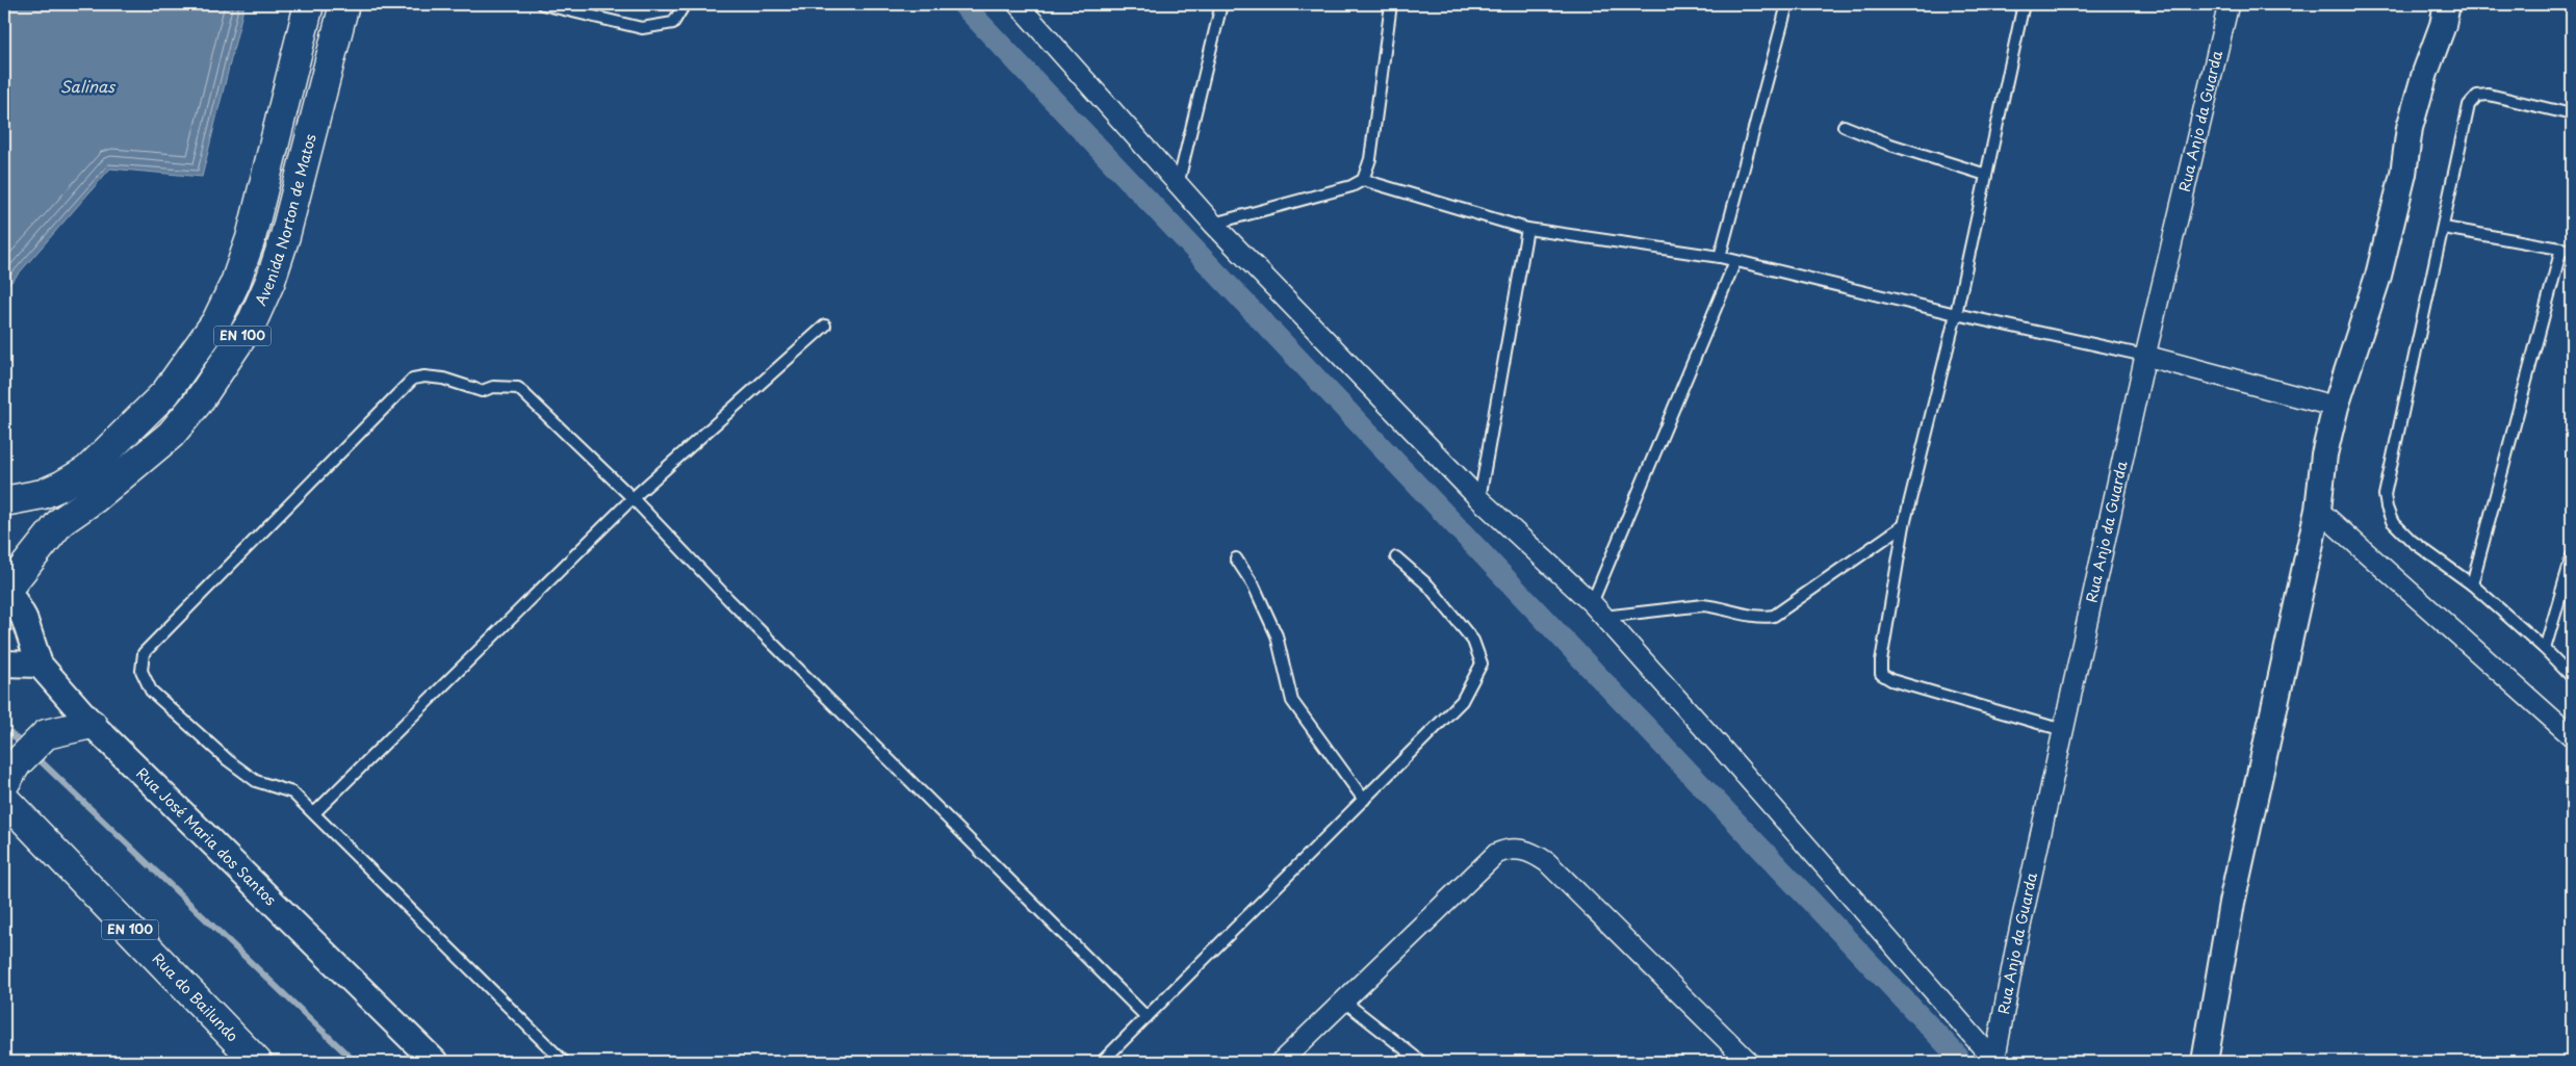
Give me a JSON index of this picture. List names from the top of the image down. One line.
{"streets":{"main road":["Avenida Norton de Matos","EN 100","Rua do Bailundo"],"street":["Rua Anjo da Guarda","Rua José Maria dos Santos"]},"crossings":[["Avenida Norton de Matos","Rua José Maria dos Santos"]],"water":["Salinas"]}
